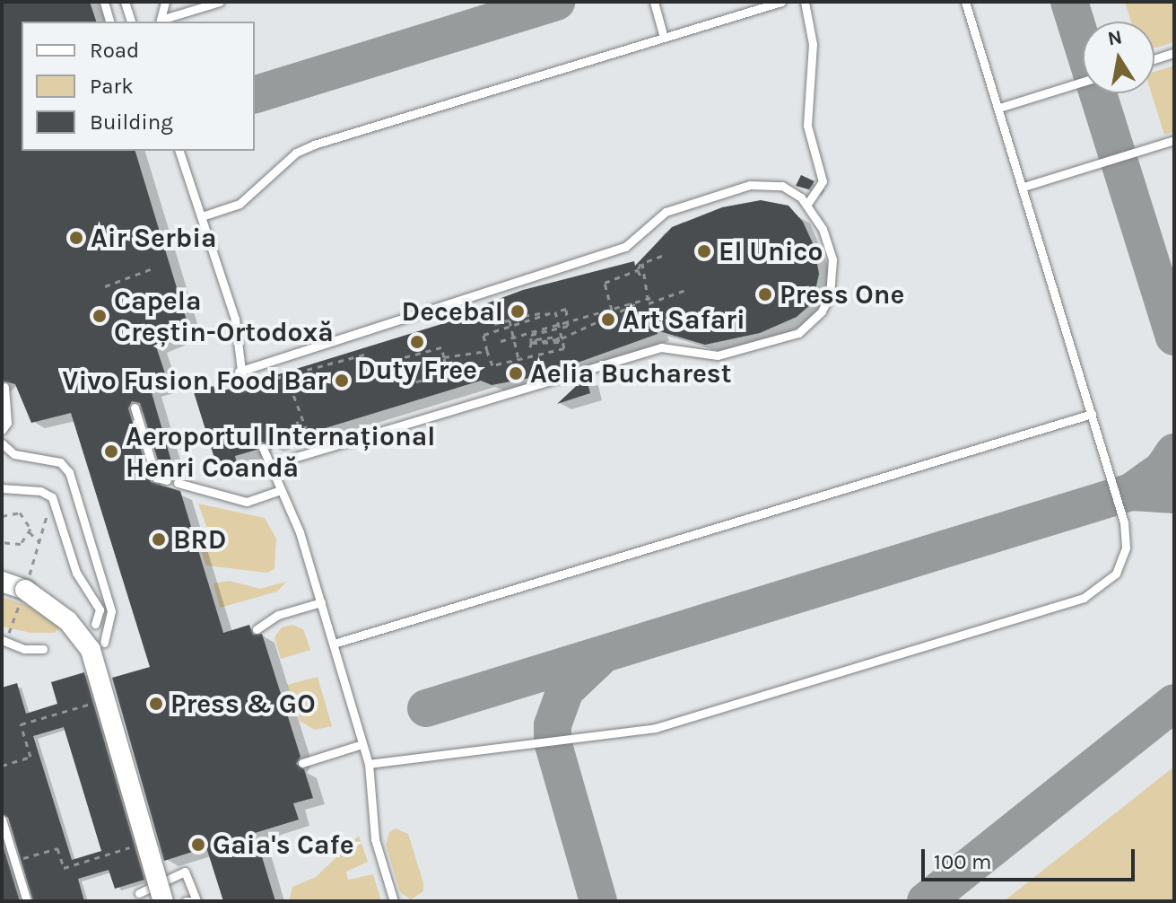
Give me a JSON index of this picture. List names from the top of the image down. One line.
{"places":["Air Serbia","El Unico","Press One","Decebal","Capela Creștin-Ortodoxă","Art Safari","Duty Free","Aelia Bucharest","Vivo Fusion Food Bar","Aeroportul Internațional Henri Coandă","BRD","Press & GO","Gaia's Cafe"],"legend":["Road","Park","Building"],"scale_bar":"100 m","north":"top"}
